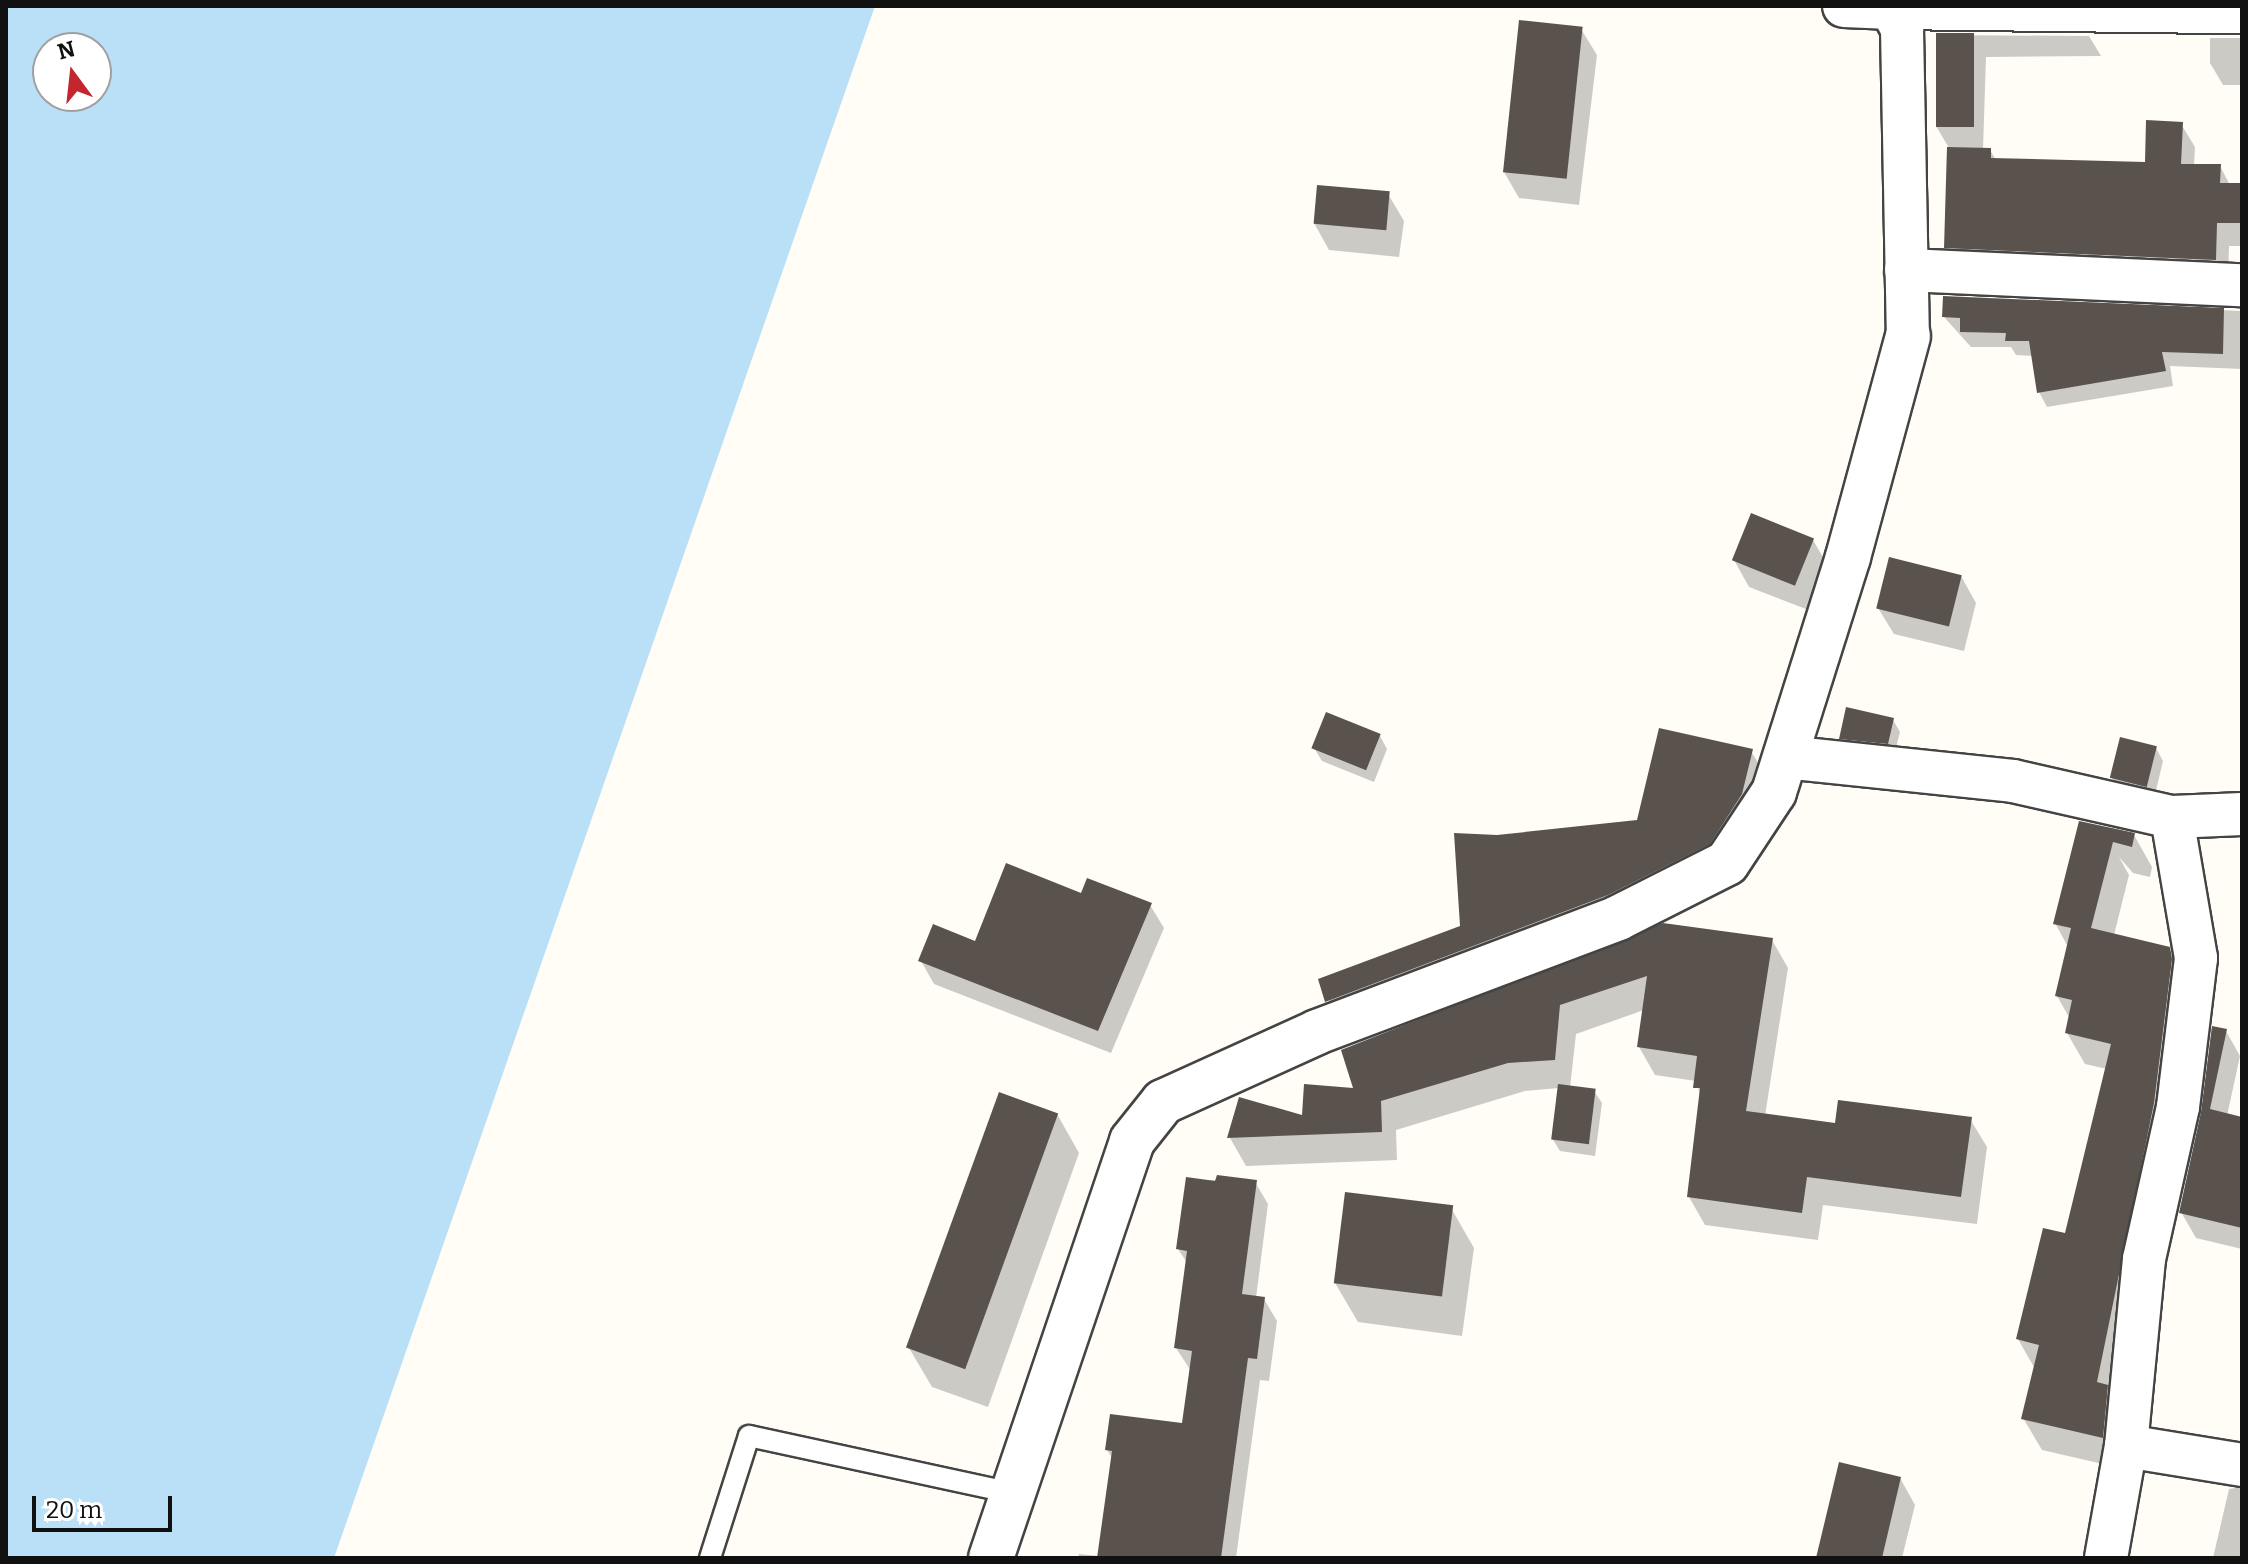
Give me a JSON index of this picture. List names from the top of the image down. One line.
{"scale_bar":"20 m","north":"top"}
